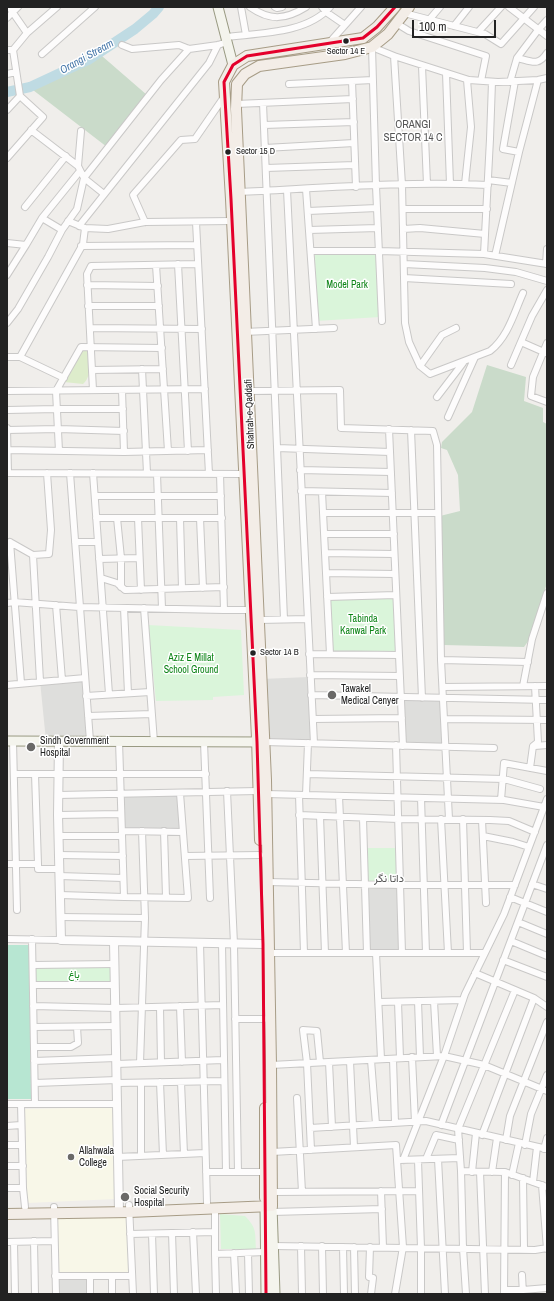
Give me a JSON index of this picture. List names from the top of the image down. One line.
{"streets":{"main road":["Shahrah-e-Qaddafi"]},"districts":["ORANGI SECTOR 14 C","داتا نگر"],"water":["Orangi Stream"],"parks":["Model Park","Tabinda Kanwal Park","Aziz E Millat School Ground","باغ"],"places":["Sector 14 E","Sector 15 D","Sector 14 B","Tawakel Medical Cenyer","Sindh Government Hospital","Allahwala College","Social Security Hospital"],"scale_bar":"100 m"}
